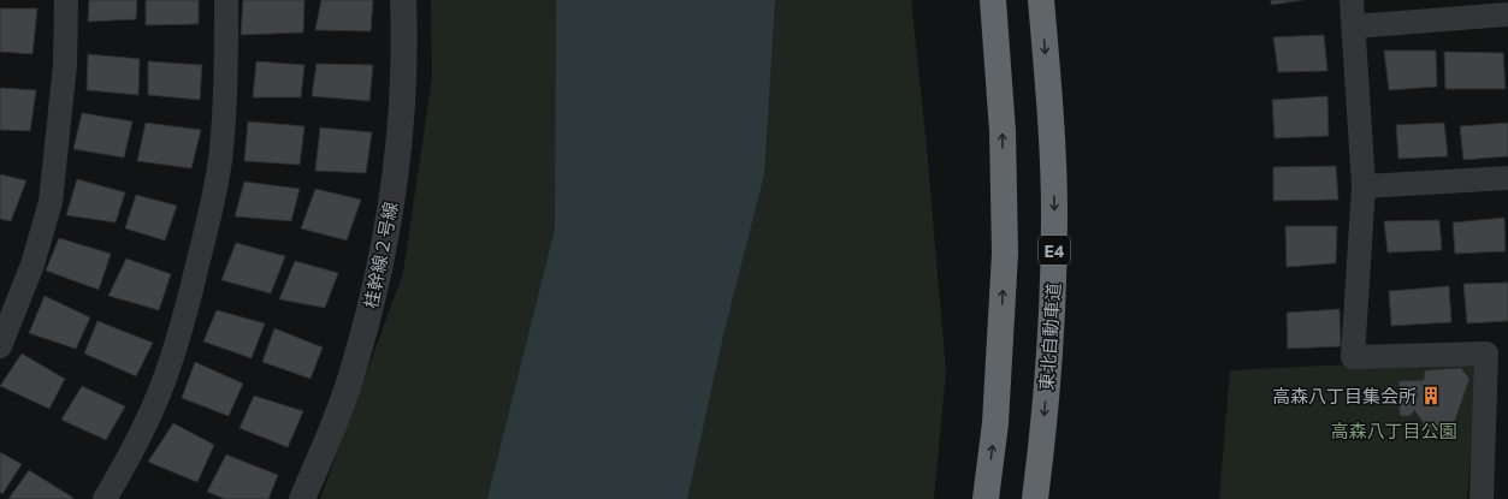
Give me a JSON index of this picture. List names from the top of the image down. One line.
{"streets":{"highway":["E4","東北自動車道"],"street":["桂幹線２号線"]},"parks":["高森八丁目公園"],"places":{"building":["高森八丁目集会所"]}}
